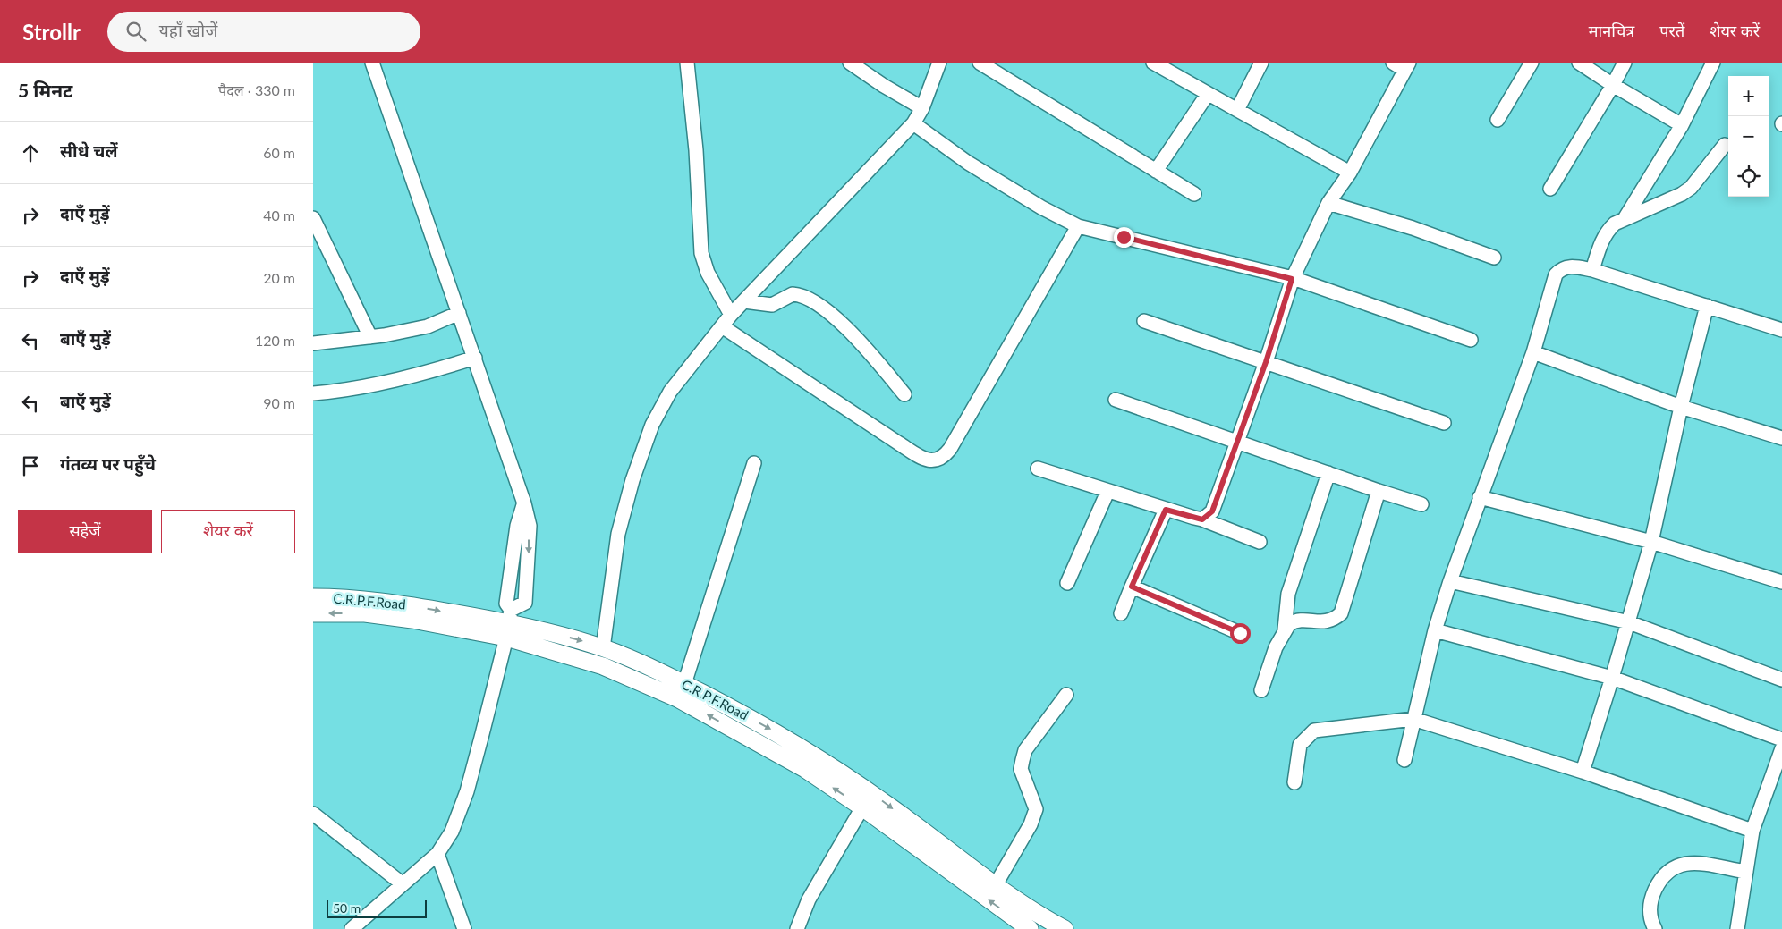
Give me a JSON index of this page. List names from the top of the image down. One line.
{"streets":{"main road":["C.R.P.F.Road"]},"scale_bar":"50 m","page":{"header":"Strollr","search":"यहाँ खोजें","nav":["मानचित्र","परतें","शेयर करें"],"heading":["5 मिनट","पैदल · 330 m"],"map_buttons":["+","−"],"list":[["सीधे चलें","60 m"],["दाएँ मुड़ें","40 m"],["दाएँ मुड़ें","20 m"],["बाएँ मुड़ें","120 m"],["बाएँ मुड़ें","90 m"],"गंतव्य पर पहुँचे"],"buttons":["सहेजें","शेयर करें"],"scale":"50 m"}}
